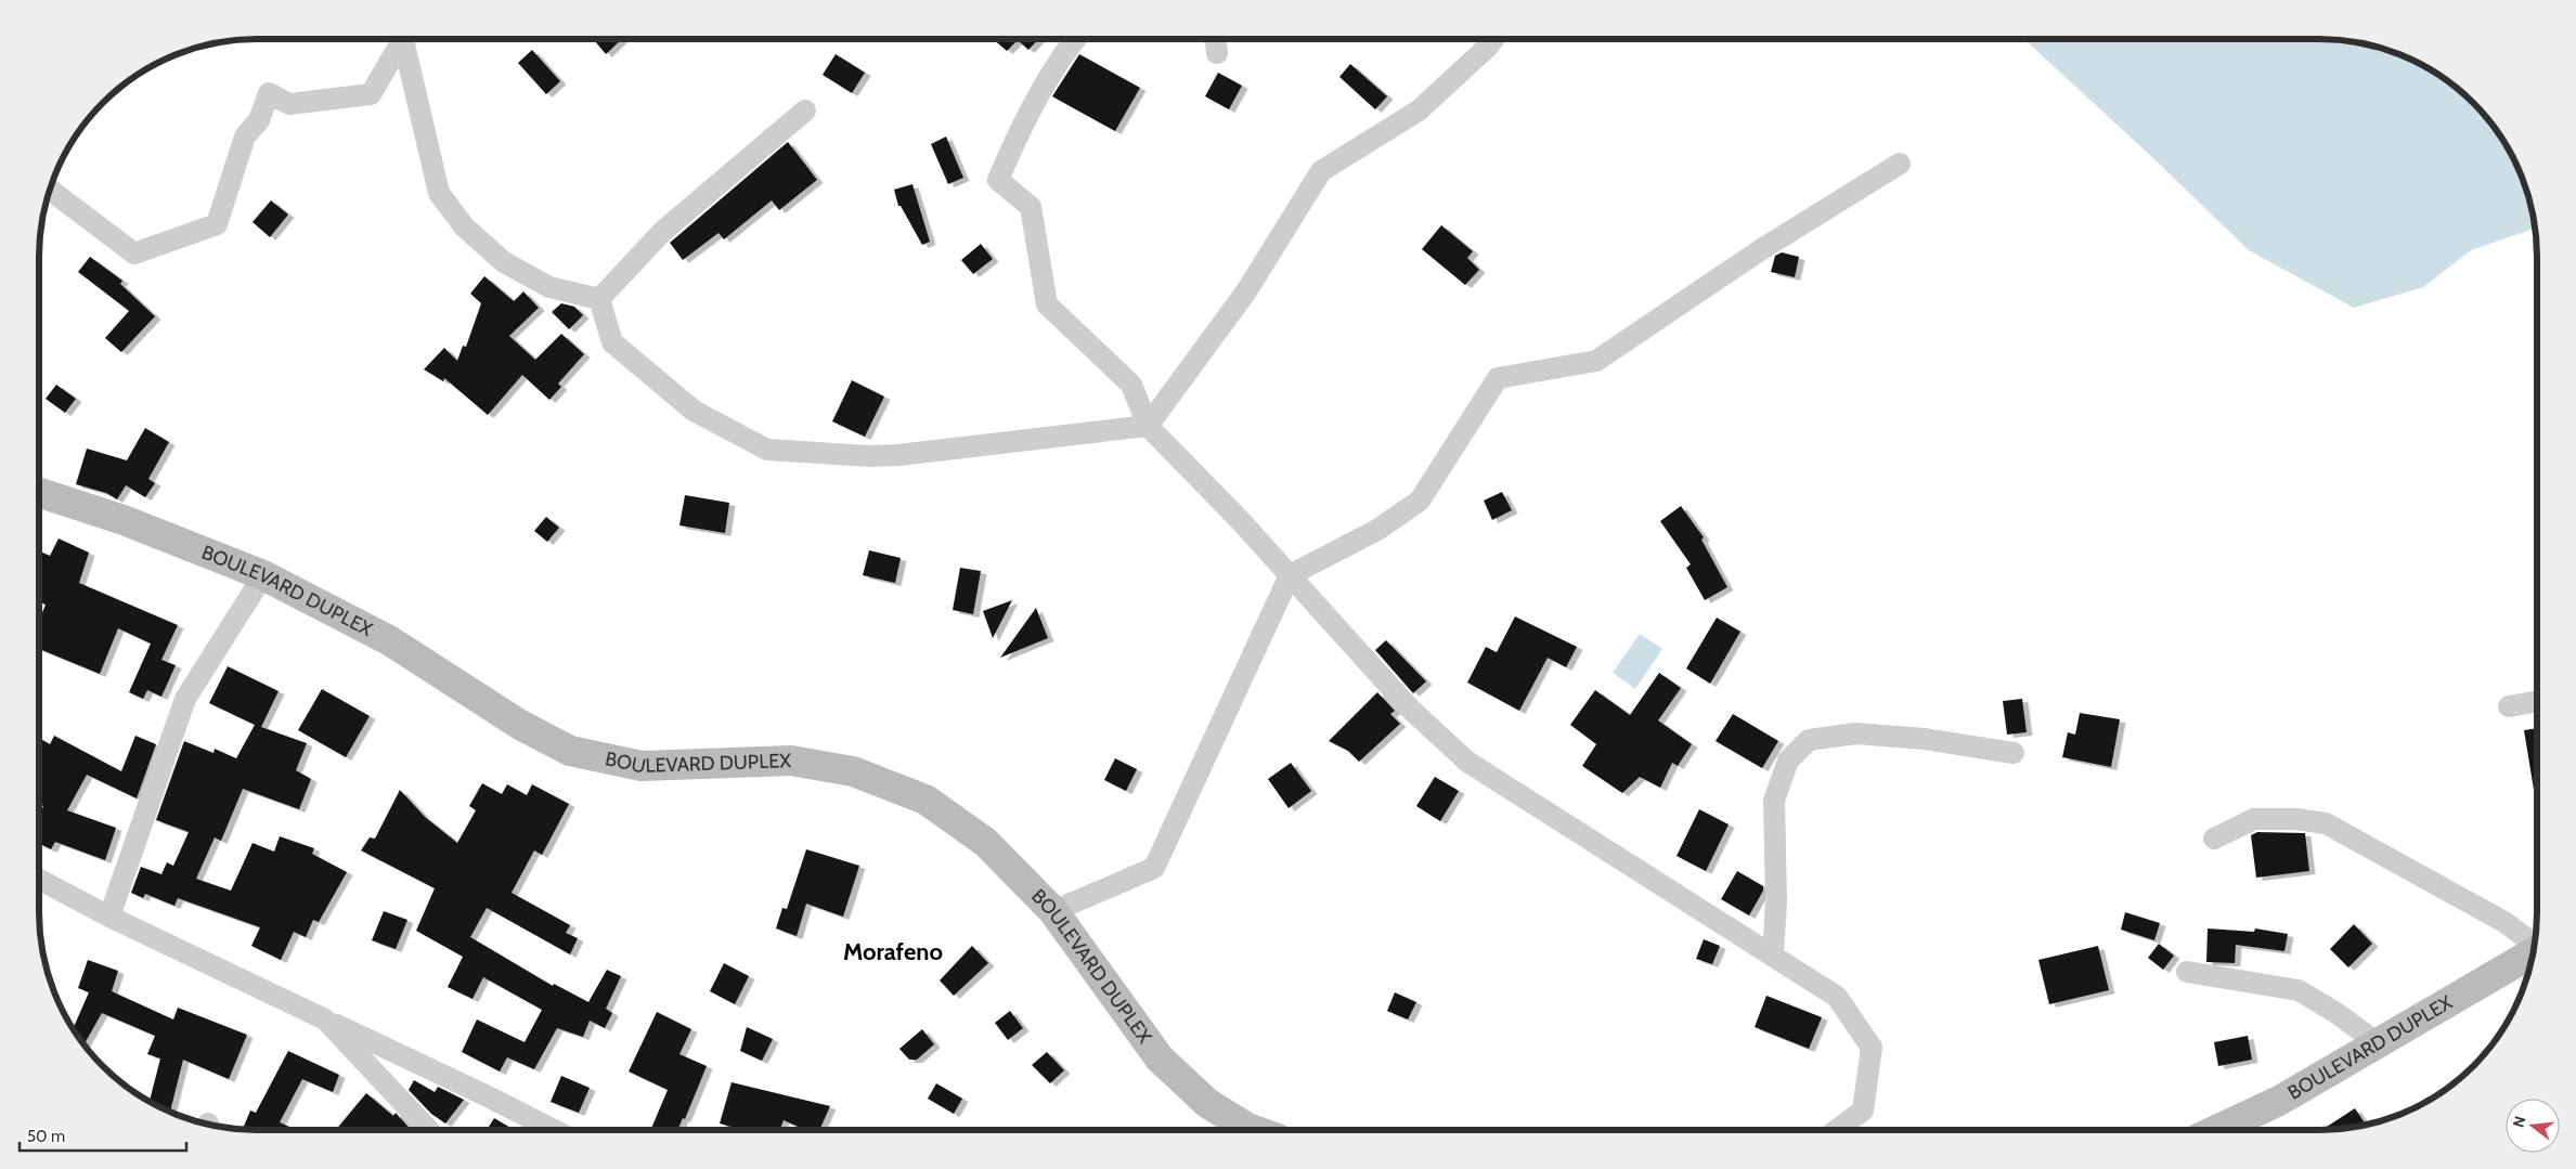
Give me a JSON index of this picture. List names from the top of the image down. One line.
{"streets":{"street":["BOULEVARD DUPLEX"]},"districts":["Morafeno"],"scale_bar":"50 m","north":"left"}
